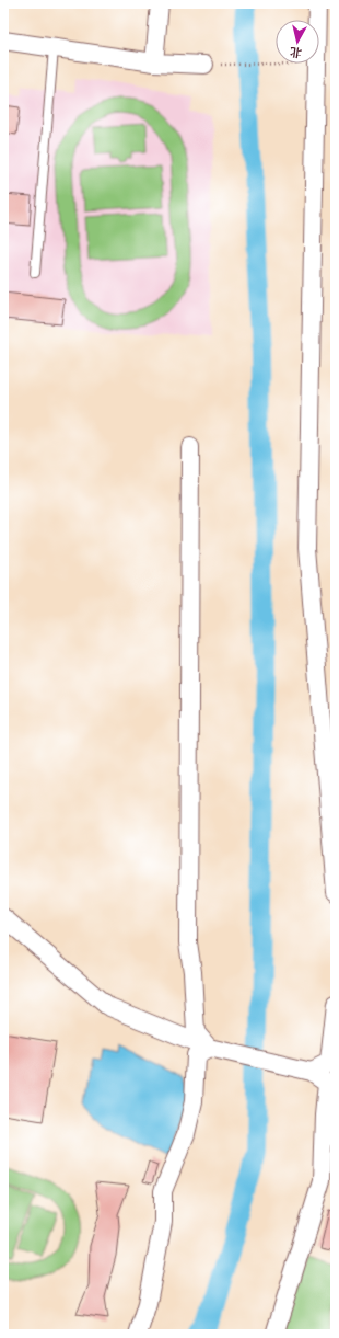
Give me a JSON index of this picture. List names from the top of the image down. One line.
{"north":"bottom"}
